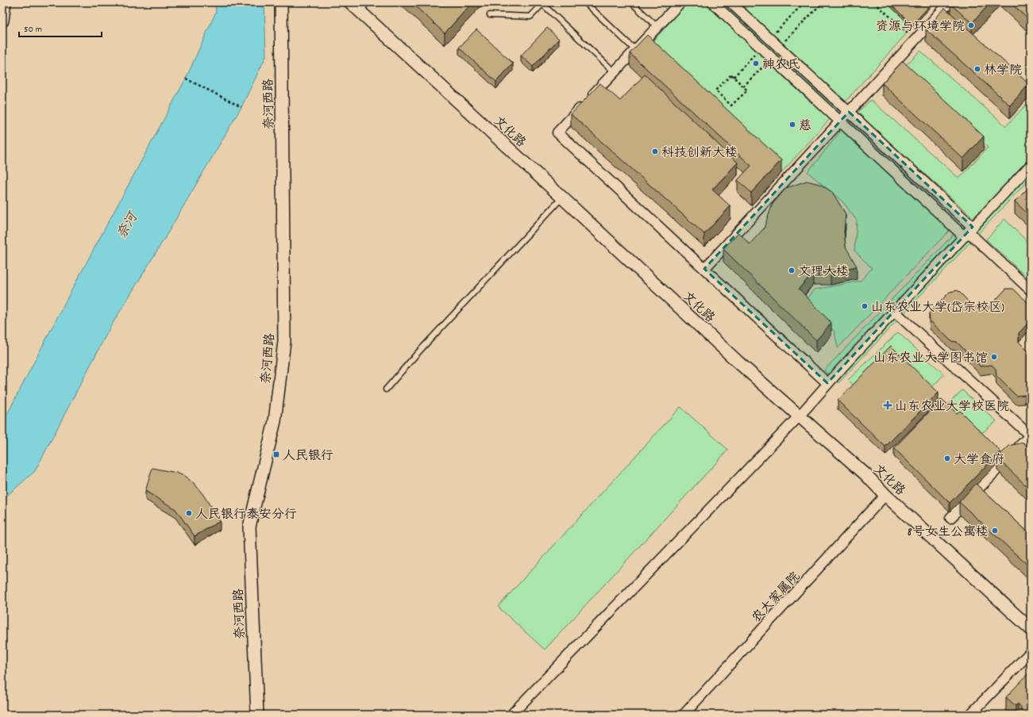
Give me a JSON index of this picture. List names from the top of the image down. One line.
{"streets":{"street":["奈河西路","文化路","农大家属院"]},"crossings":[["文化路","农大家属院"]],"water":["奈河"],"places":{"other":["资源与环境学院","神农氏","林学院","慈","科技创新大楼","文理大楼","山东农业大学(岱宗校区)","山东农业大学图书馆","大学食府","人民银行泰安分行","8号女生公寓楼"],"health":["山东农业大学校医院"],"transit":["人民银行"]},"scale_bar":"50 m"}
